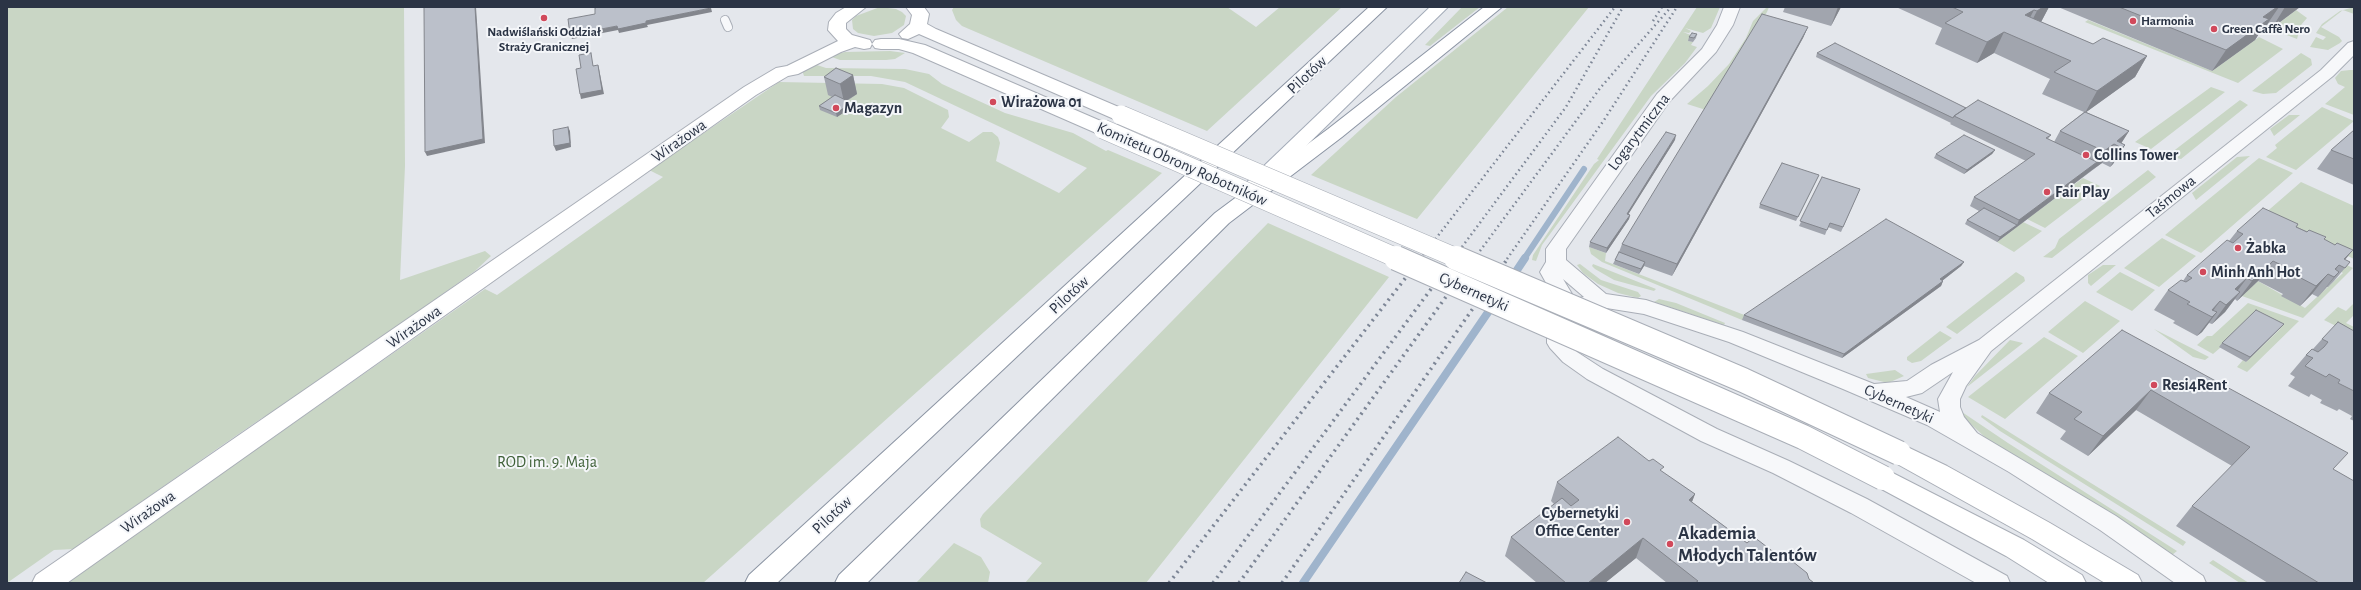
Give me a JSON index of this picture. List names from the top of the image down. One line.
{"streets":{"main road":["Pilotów","Wirażowa","Komitetu Obrony Robotników","Cybernetyki"],"street":["Logarytmiczna","Taśmowa"]},"crossings":[["Logarytmiczna","Cybernetyki"],["Wirażowa","Komitetu Obrony Robotników"],["Komitetu Obrony Robotników","Cybernetyki"],["Taśmowa","Cybernetyki"]],"parks":["ROD im. 9. Maja"],"places":["Nadwiślański Oddział Straży Granicznej","Harmonia","Green Caffè Nero","Wirażowa 01","Magazyn","Collins Tower","Fair Play","Żabka","Minh Anh Hot","Resi4Rent","Cybernetyki Office Center","Akademia Młodych Talentów"]}
